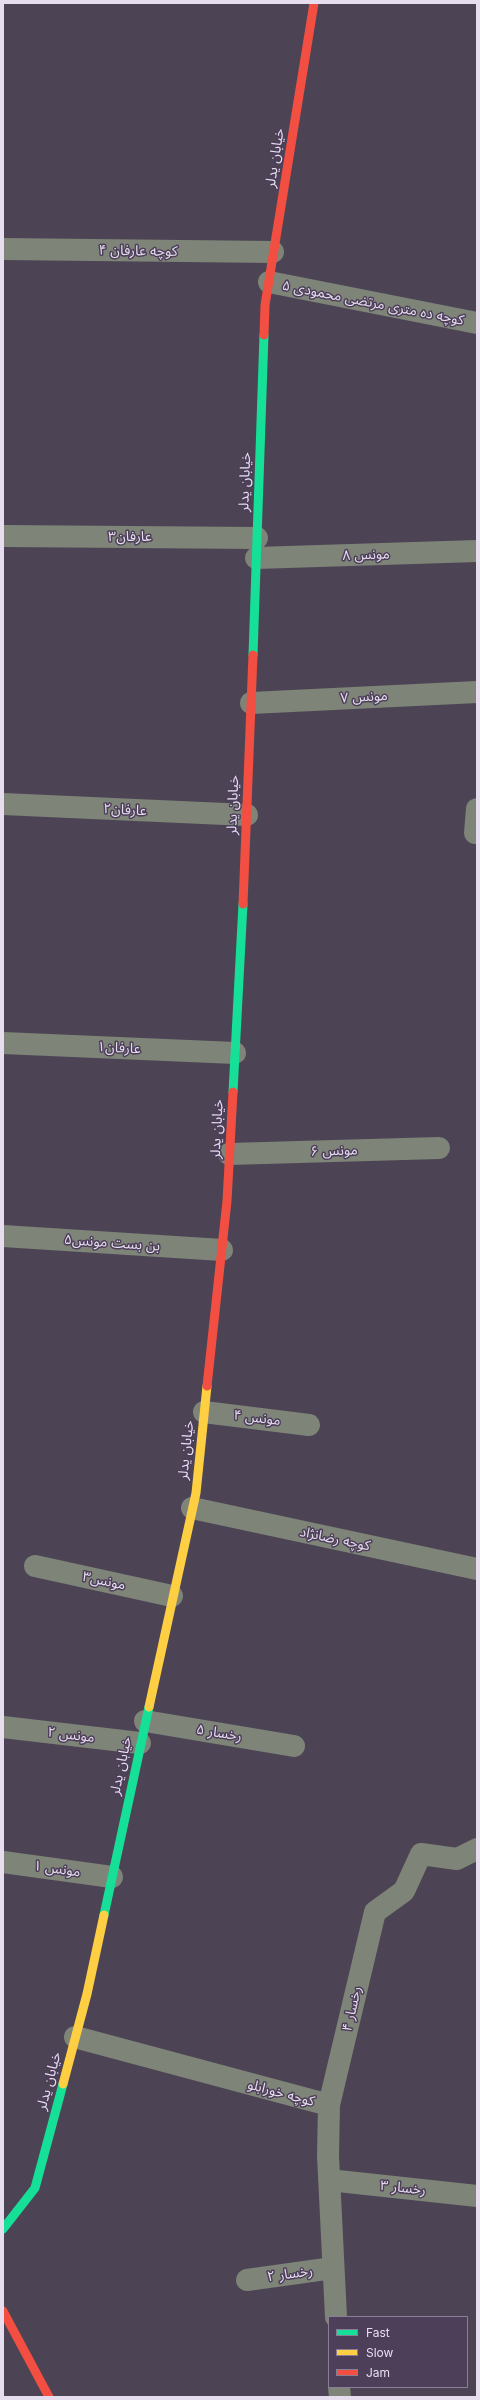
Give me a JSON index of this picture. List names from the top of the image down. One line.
{"streets":{"street":["خیابان یدلر","کوچه عارفان ۴","کوچه ده متری مرتضی محمودی ۵","عارفان۳","مونس ۸","مونس ۷","عارفان۲","عارفان۱","مونس ۶","بن بست مونس۵","مونس ۴","کوچه رضانژاد","مونس۳","رخسار ۵","مونس ۲","مونس ۱","رخسار ۴","کوچه خورابلو","رخسار ۳","رخسار ۲"]},"crossings":[["خیابان یدلر","کوچه عارفان ۴"],["خیابان یدلر","کوچه ده متری مرتضی محمودی ۵"],["خیابان یدلر","عارفان۳"],["خیابان یدلر","مونس ۸"],["خیابان یدلر","مونس ۷"],["خیابان یدلر","عارفان۲"],["خیابان یدلر","عارفان۱"],["خیابان یدلر","مونس ۶"],["خیابان یدلر","بن بست مونس۵"],["خیابان یدلر","مونس ۴"],["خیابان یدلر","کوچه رضانژاد"],["خیابان یدلر","مونس۳"],["خیابان یدلر","رخسار ۵"],["خیابان یدلر","مونس ۲"],["خیابان یدلر","مونس ۱"],["خیابان یدلر","کوچه خورابلو"],["عارفان۳","مونس ۸"],["رخسار ۴","کوچه خورابلو"],["کوچه خورابلو","رخسار ۳"],["کوچه خورابلو","رخسار ۲"]],"legend":["Fast","Slow","Jam"]}
